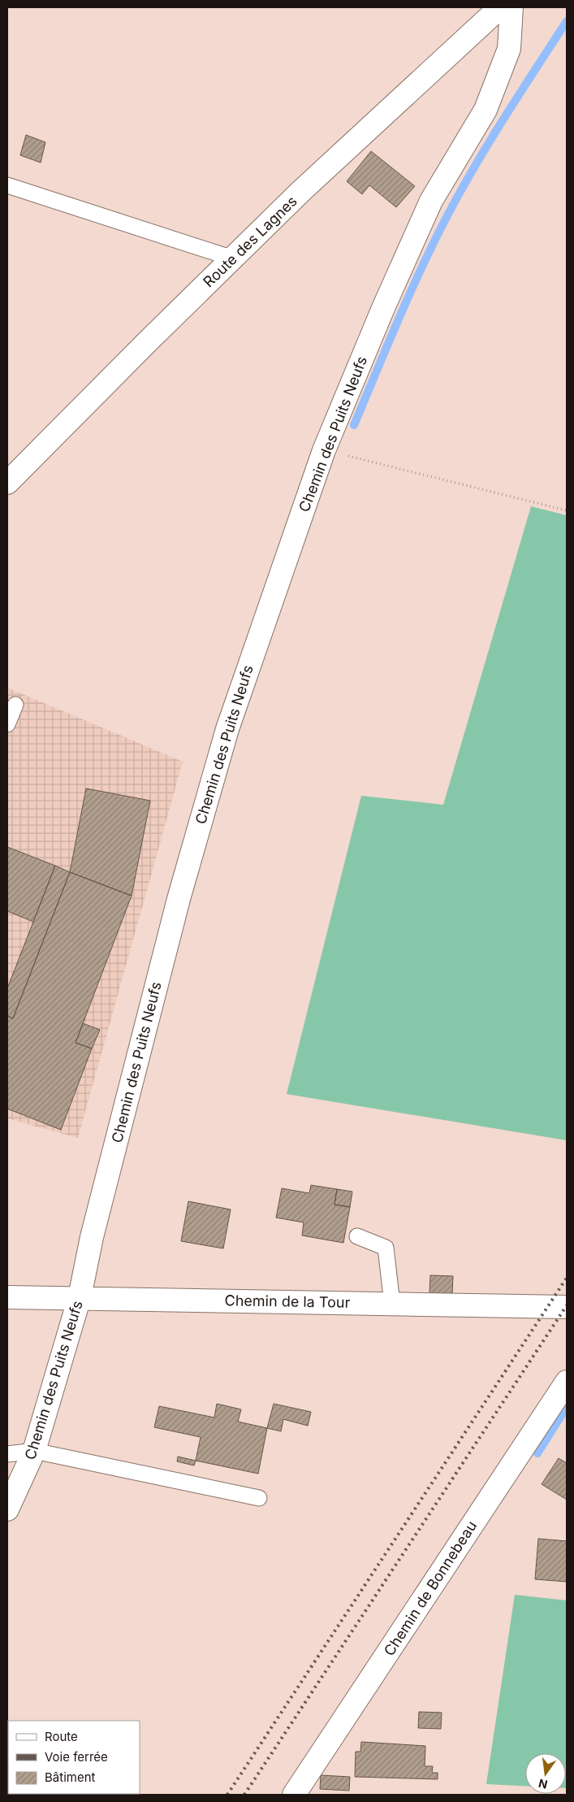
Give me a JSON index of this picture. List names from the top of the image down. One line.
{"streets":{"street":["Route des Lagnes","Chemin des Puits Neufs","Chemin de la Tour","Chemin de Bonnebeau"]},"crossings":[["Chemin des Puits Neufs","Chemin de la Tour"]],"legend":["Route","Voie ferrée","Bâtiment"],"north":"bottom"}
